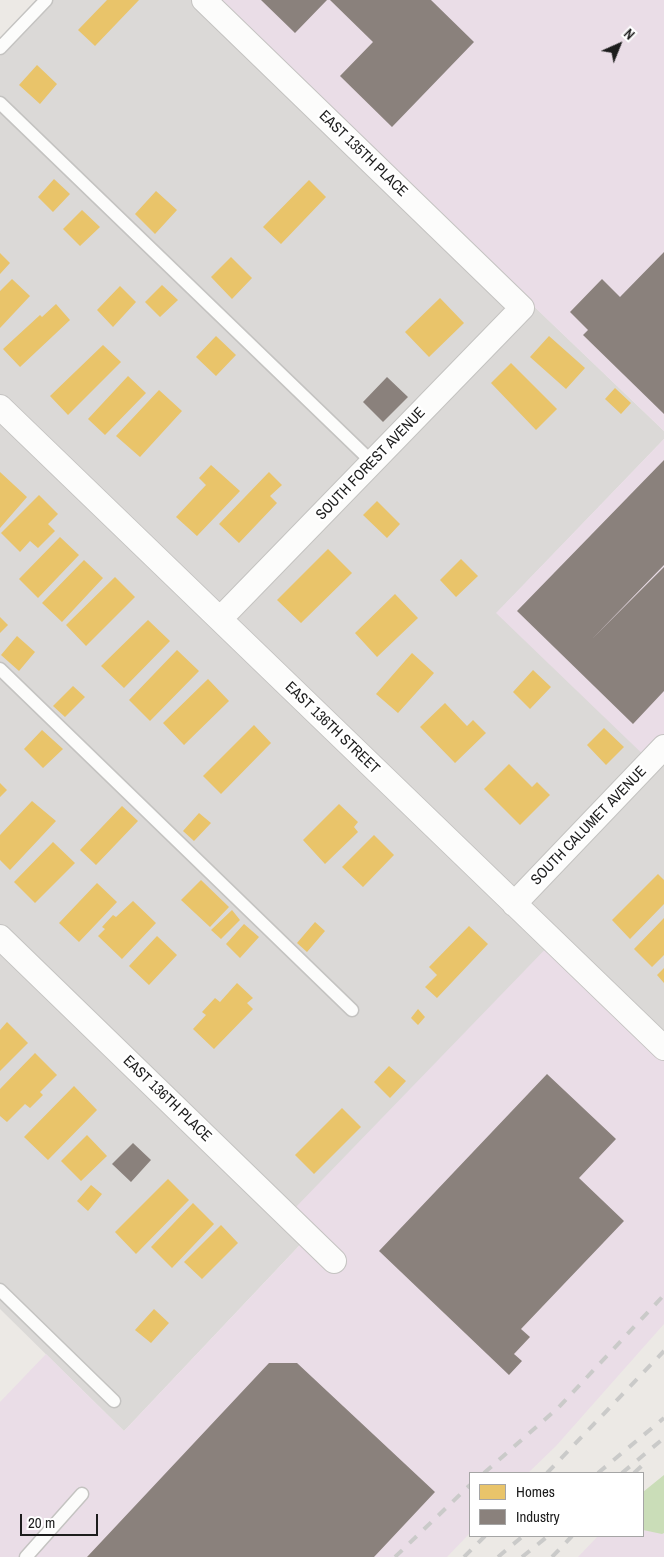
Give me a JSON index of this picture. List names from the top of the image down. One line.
{"streets":{"street":["EAST 135TH PLACE","SOUTH FOREST AVENUE","EAST 136TH STREET","SOUTH CALUMET AVENUE","EAST 136TH PLACE"]},"crossings":[["EAST 135TH PLACE","SOUTH FOREST AVENUE"],["SOUTH FOREST AVENUE","EAST 136TH STREET"],["EAST 136TH STREET","SOUTH CALUMET AVENUE"]],"legend":["Homes","Industry"],"scale_bar":"20 m","north":"top right"}
